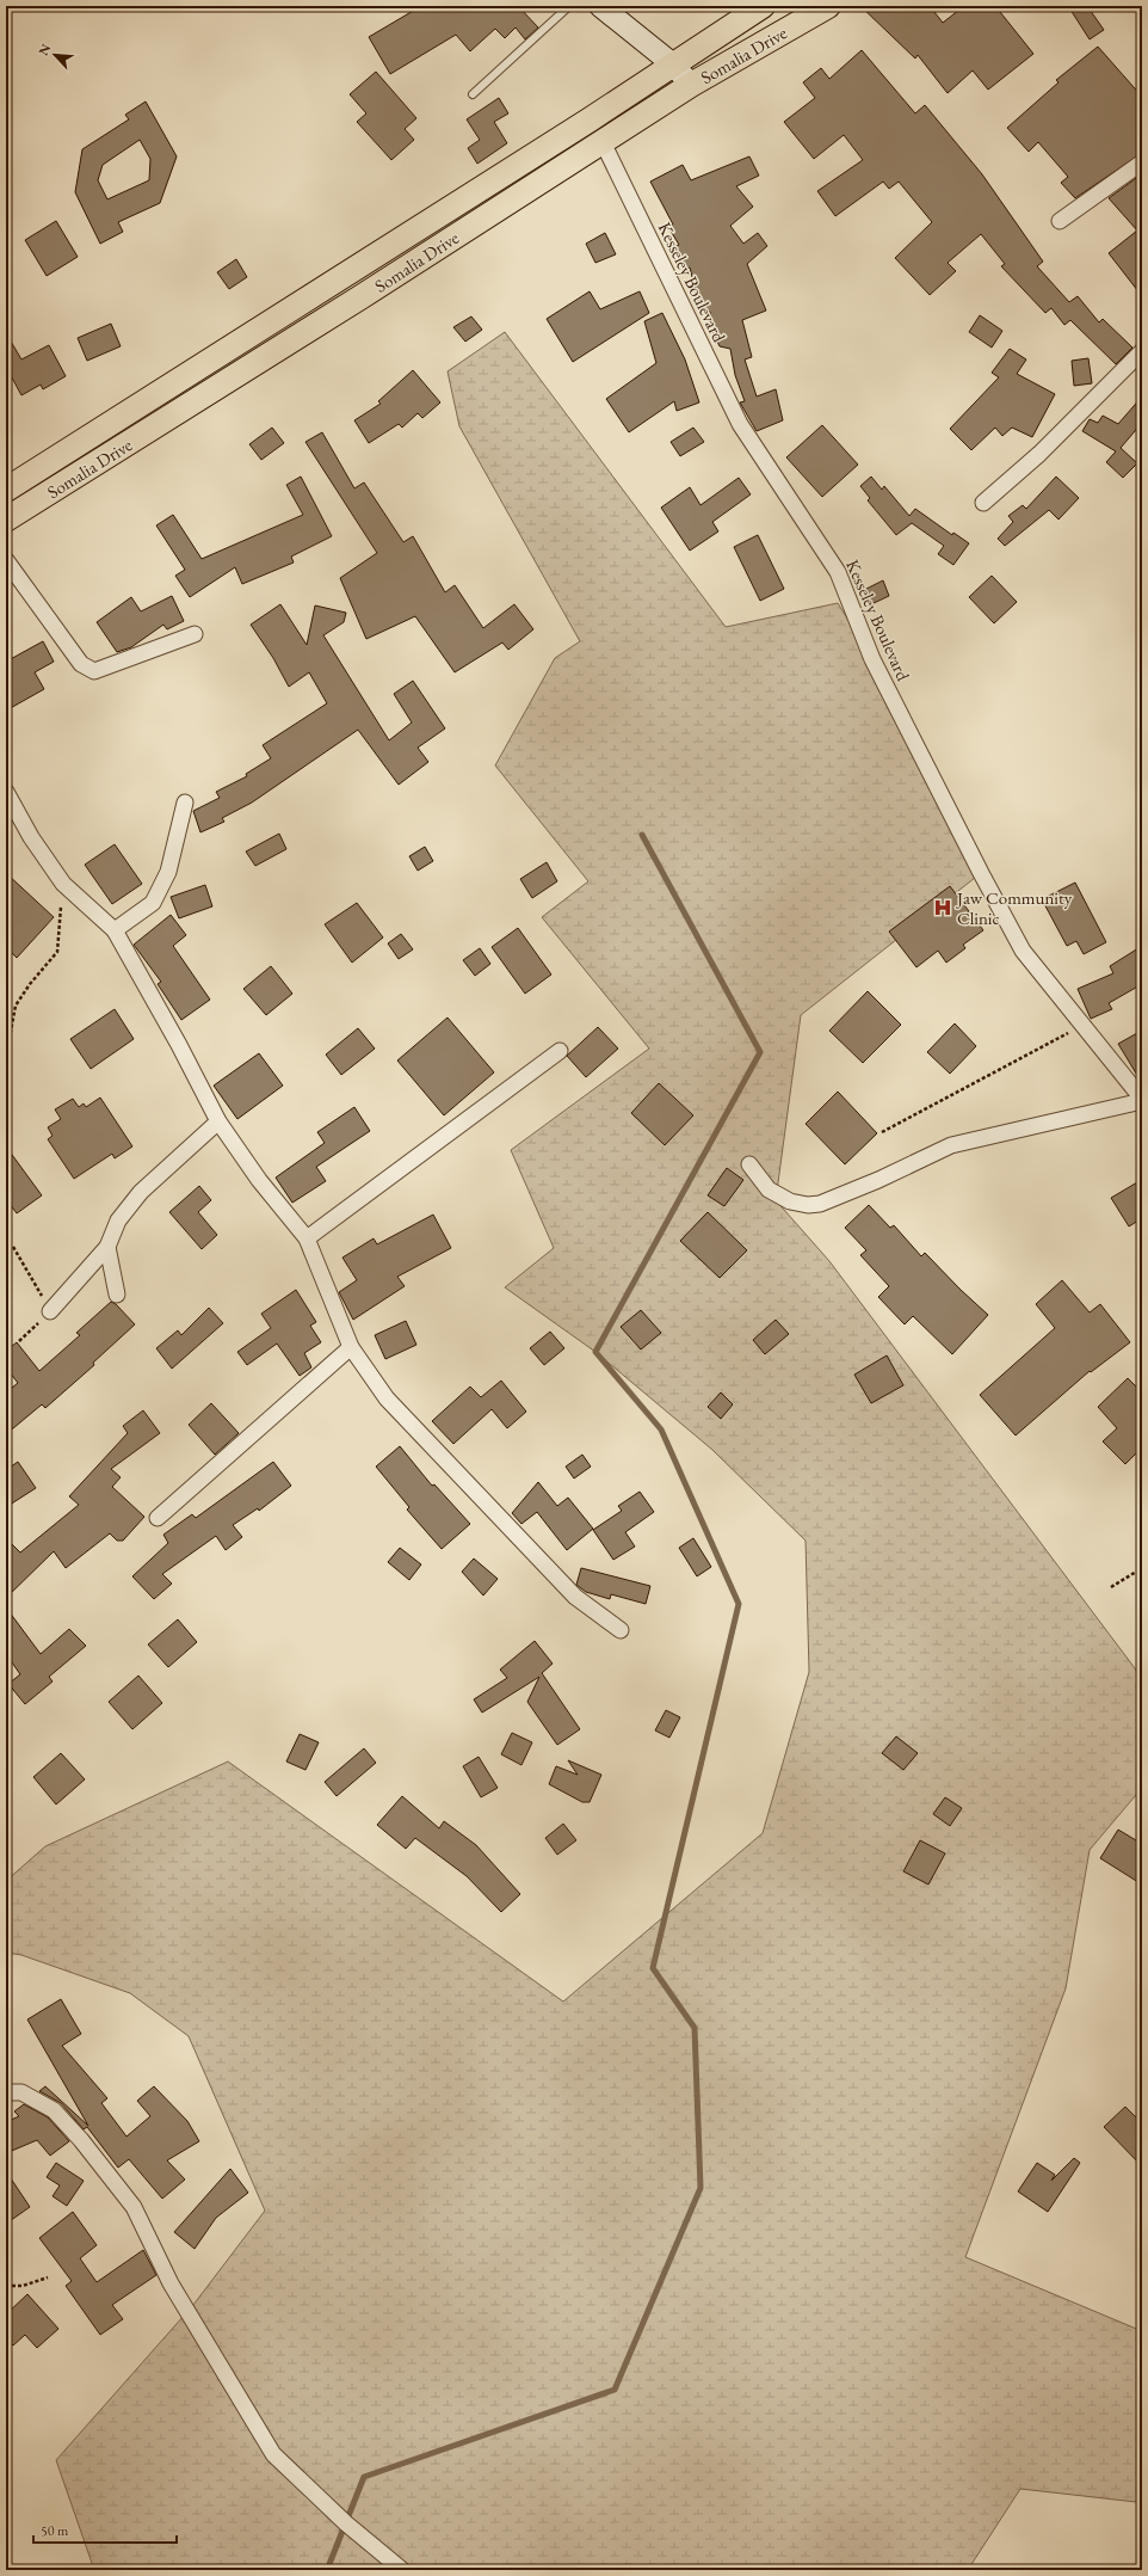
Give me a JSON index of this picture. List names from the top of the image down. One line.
{"streets":{"main road":["Somalia Drive"],"street":["Kesseley Boulevard"]},"crossings":[["Somalia Drive","Kesseley Boulevard"]],"places":{"hospital":["Jaw Community Clinic"]},"scale_bar":"50 m","north":"top left"}
